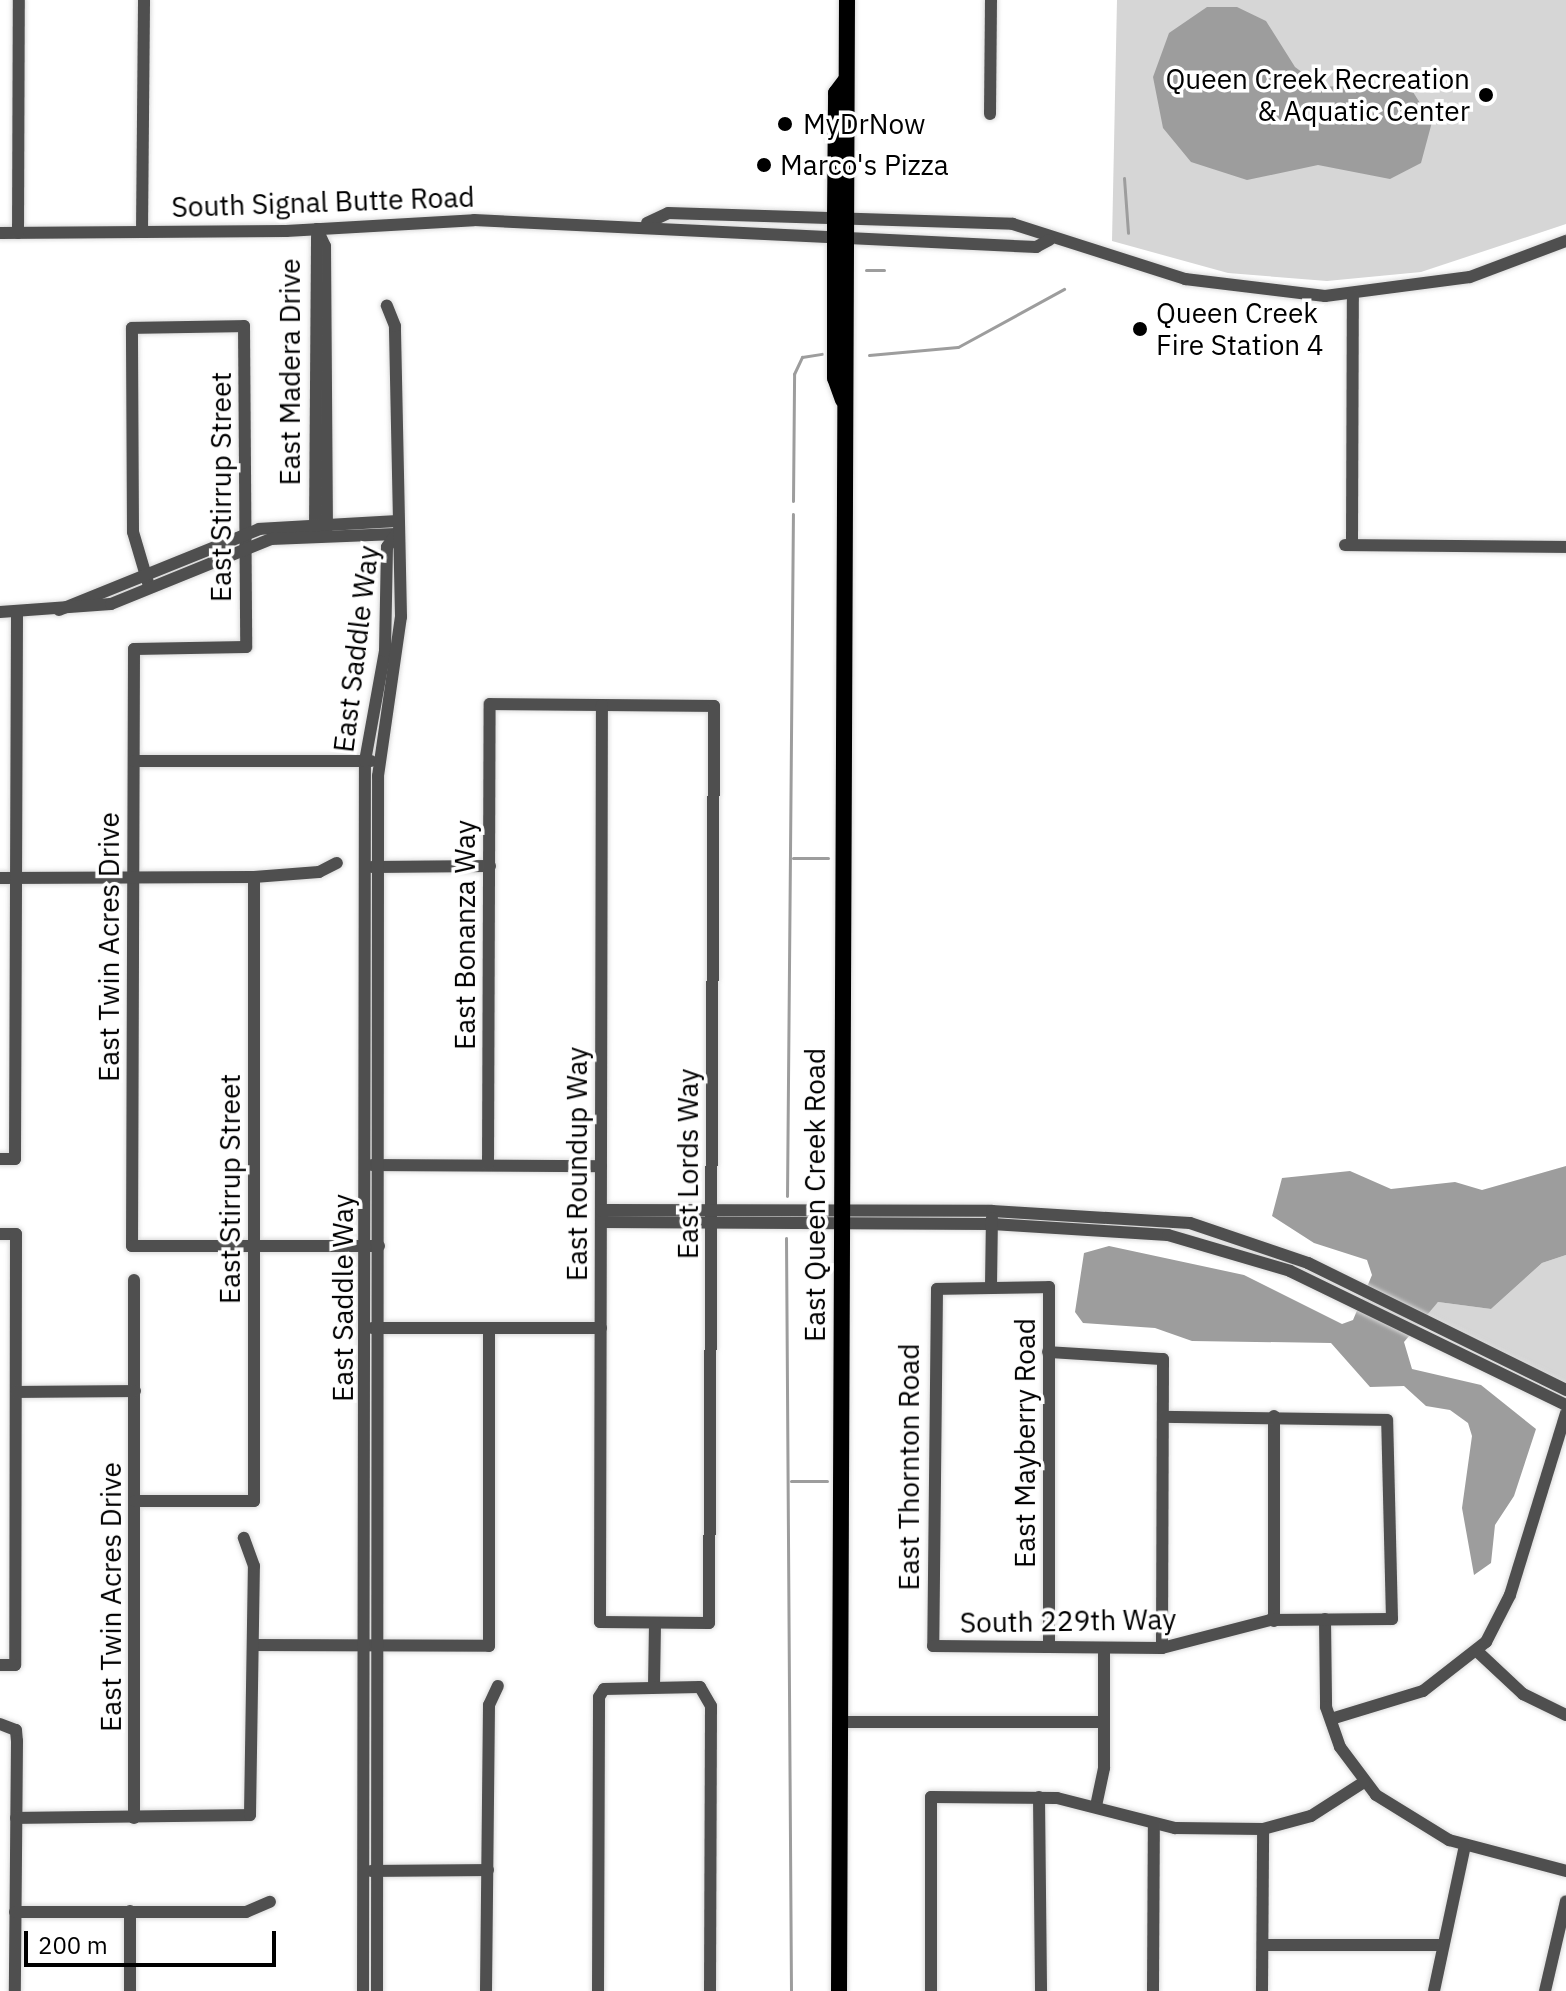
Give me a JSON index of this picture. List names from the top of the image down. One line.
{"streets":{"main road":["East Queen Creek Road"],"street":["South Signal Butte Road","East Madera Drive","East Stirrup Street","East Saddle Way","East Bonanza Way","East Twin Acres Drive","East Roundup Way","East Lords Way","East Mayberry Road","East Thornton Road","South 229th Way"]},"crossings":[["South Signal Butte Road","East Madera Drive"],["South Signal Butte Road","East Queen Creek Road"],["East Stirrup Street","East Twin Acres Drive"],["East Bonanza Way","East Roundup Way"],["East Bonanza Way","East Lords Way"],["East Roundup Way","East Lords Way"],["East Mayberry Road","East Thornton Road"],["East Mayberry Road","South 229th Way"],["East Thornton Road","South 229th Way"]],"places":["Queen Creek Recreation & Aquatic Center","MyDrNow","Marco's Pizza","Queen Creek Fire Station 4"],"scale_bar":"200 m"}
